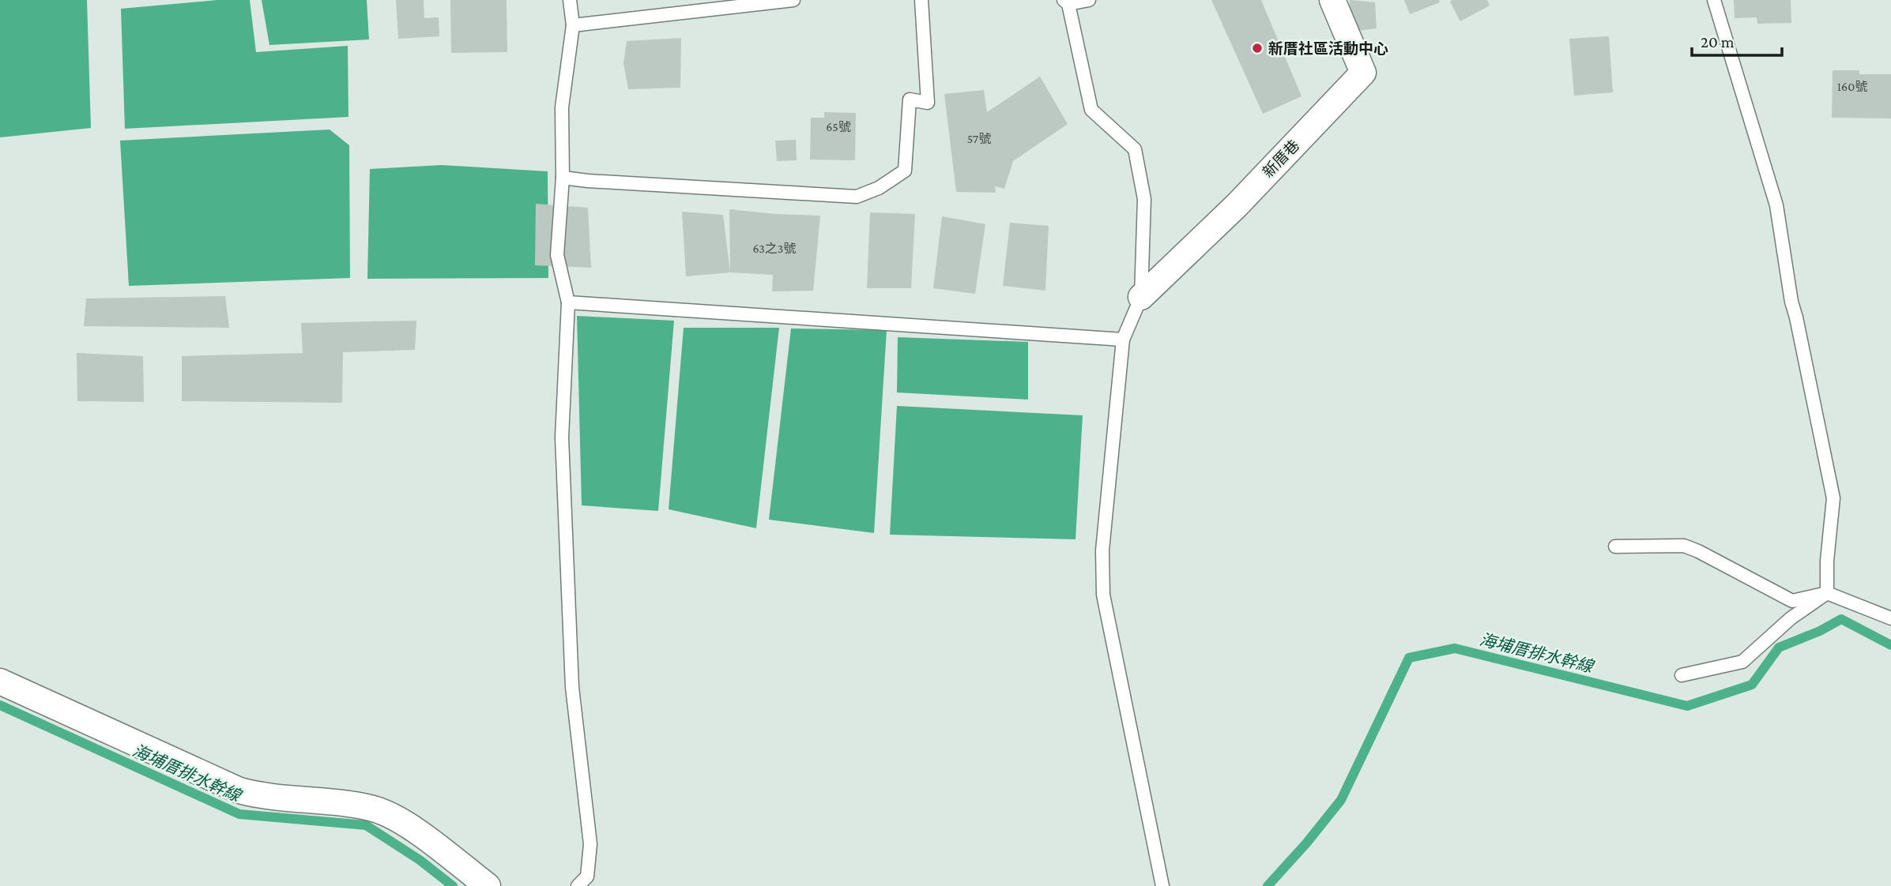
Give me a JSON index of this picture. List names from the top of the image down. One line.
{"streets":{"street":["新厝巷"]},"water":["海埔厝排水幹線"],"places":["新厝社區活動中心"],"house_numbers":["160號","65號","57號","63之3號"],"scale_bar":"20 m"}
